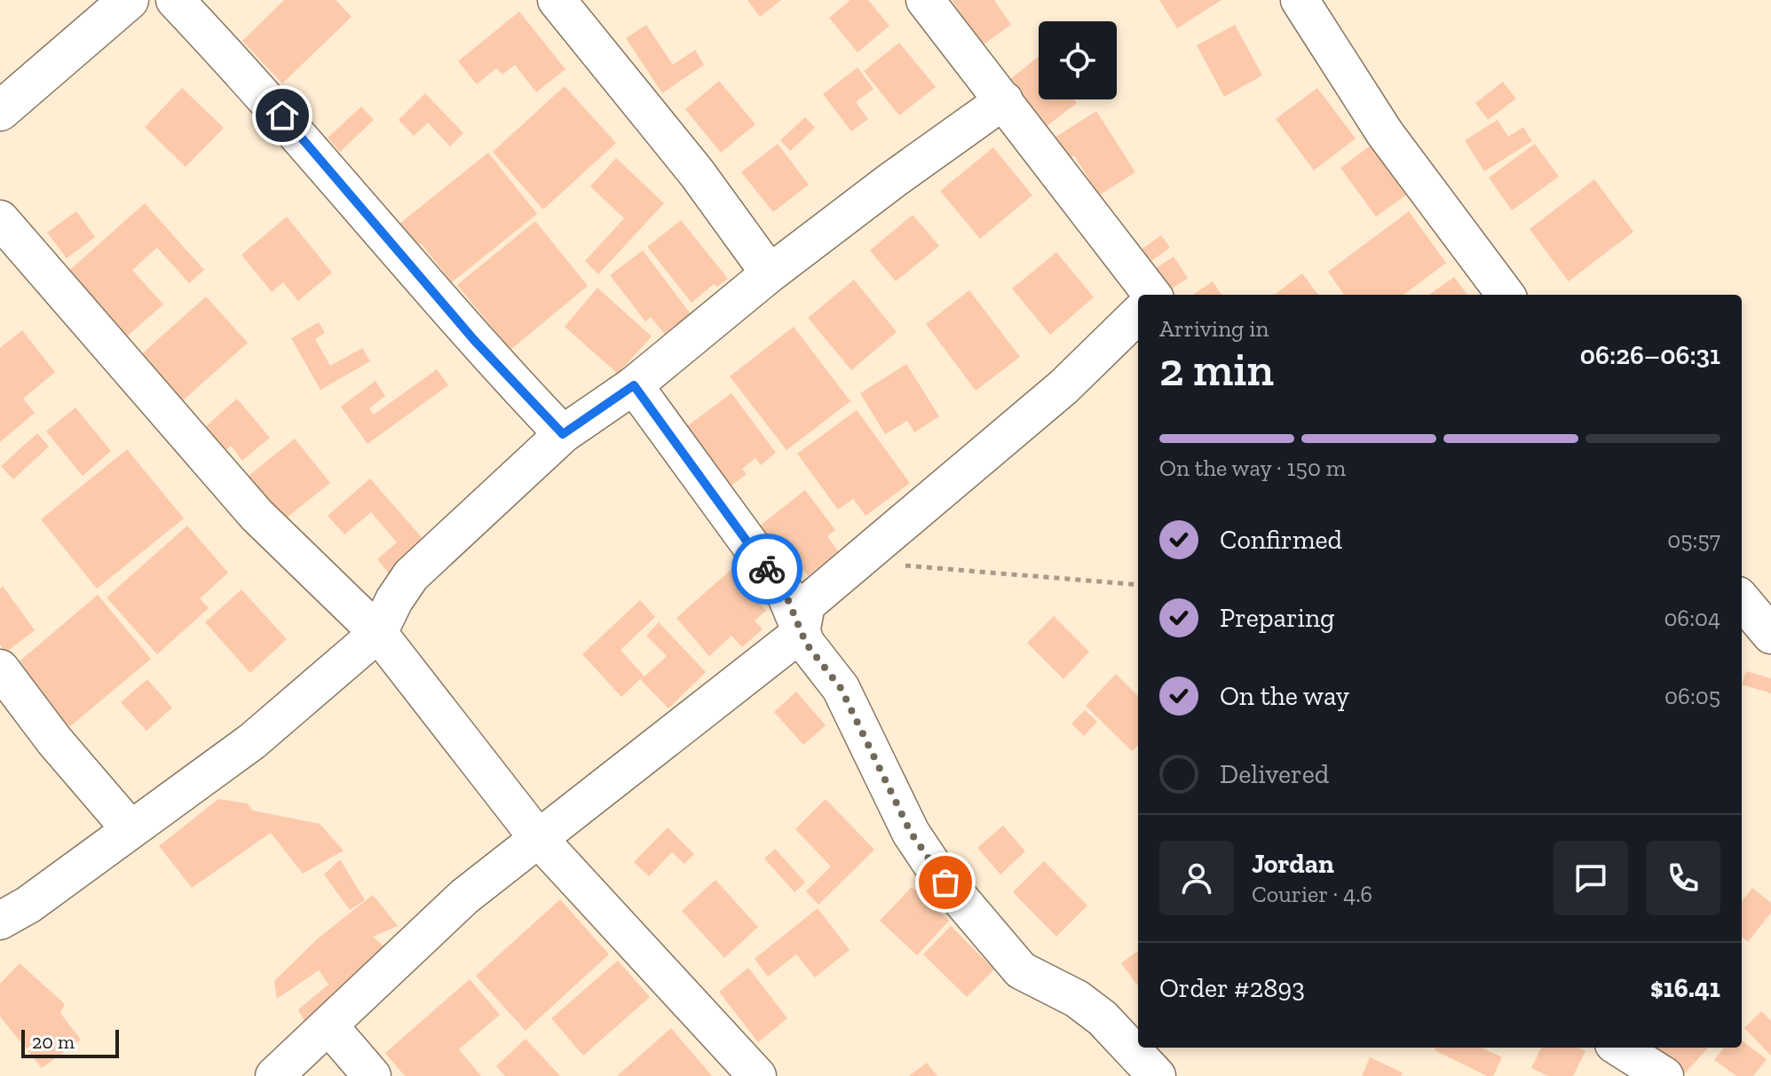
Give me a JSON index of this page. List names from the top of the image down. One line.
{"scale_bar":"20 m","page":{"heading":["2 min","Arriving in","06:26–06:31"],"panel":["Jordan","Courier · 4.6","Order #2893","$16.41"],"bar":"On the way · 150 m","list":[["Confirmed","05:57"],["Preparing","06:04"],["On the way","06:05"],"Delivered"],"scale":"20 m"}}
